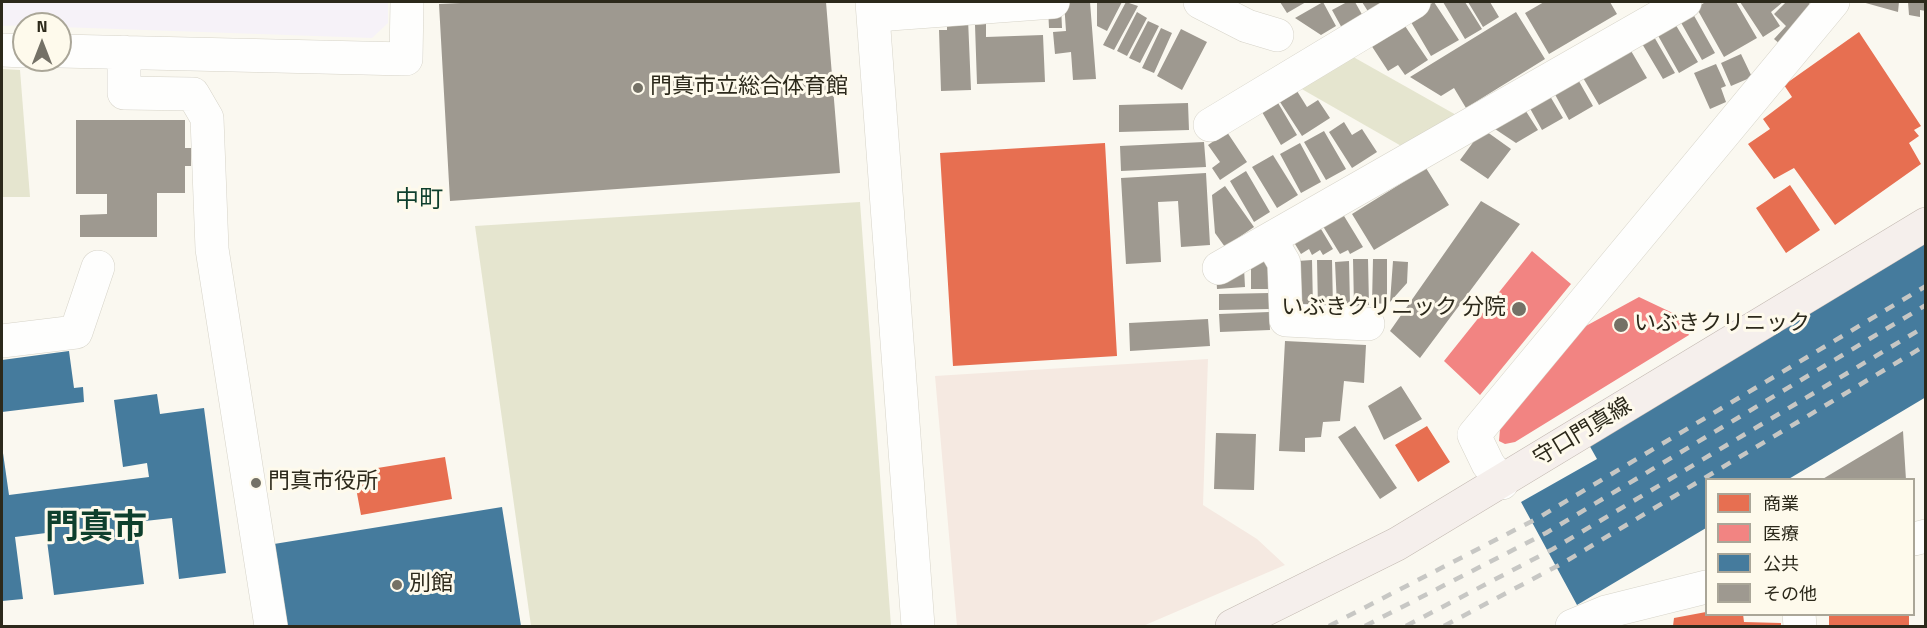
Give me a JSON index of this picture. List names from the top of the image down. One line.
{"streets":{"main road":["守口門真線"]},"districts":["中町","門真市"],"places":["門真市立総合体育館","いぶきクリニック 分院","いぶきクリニック","門真市役所","別館"],"legend":["商業","医療","公共","その他"],"north":"top"}
